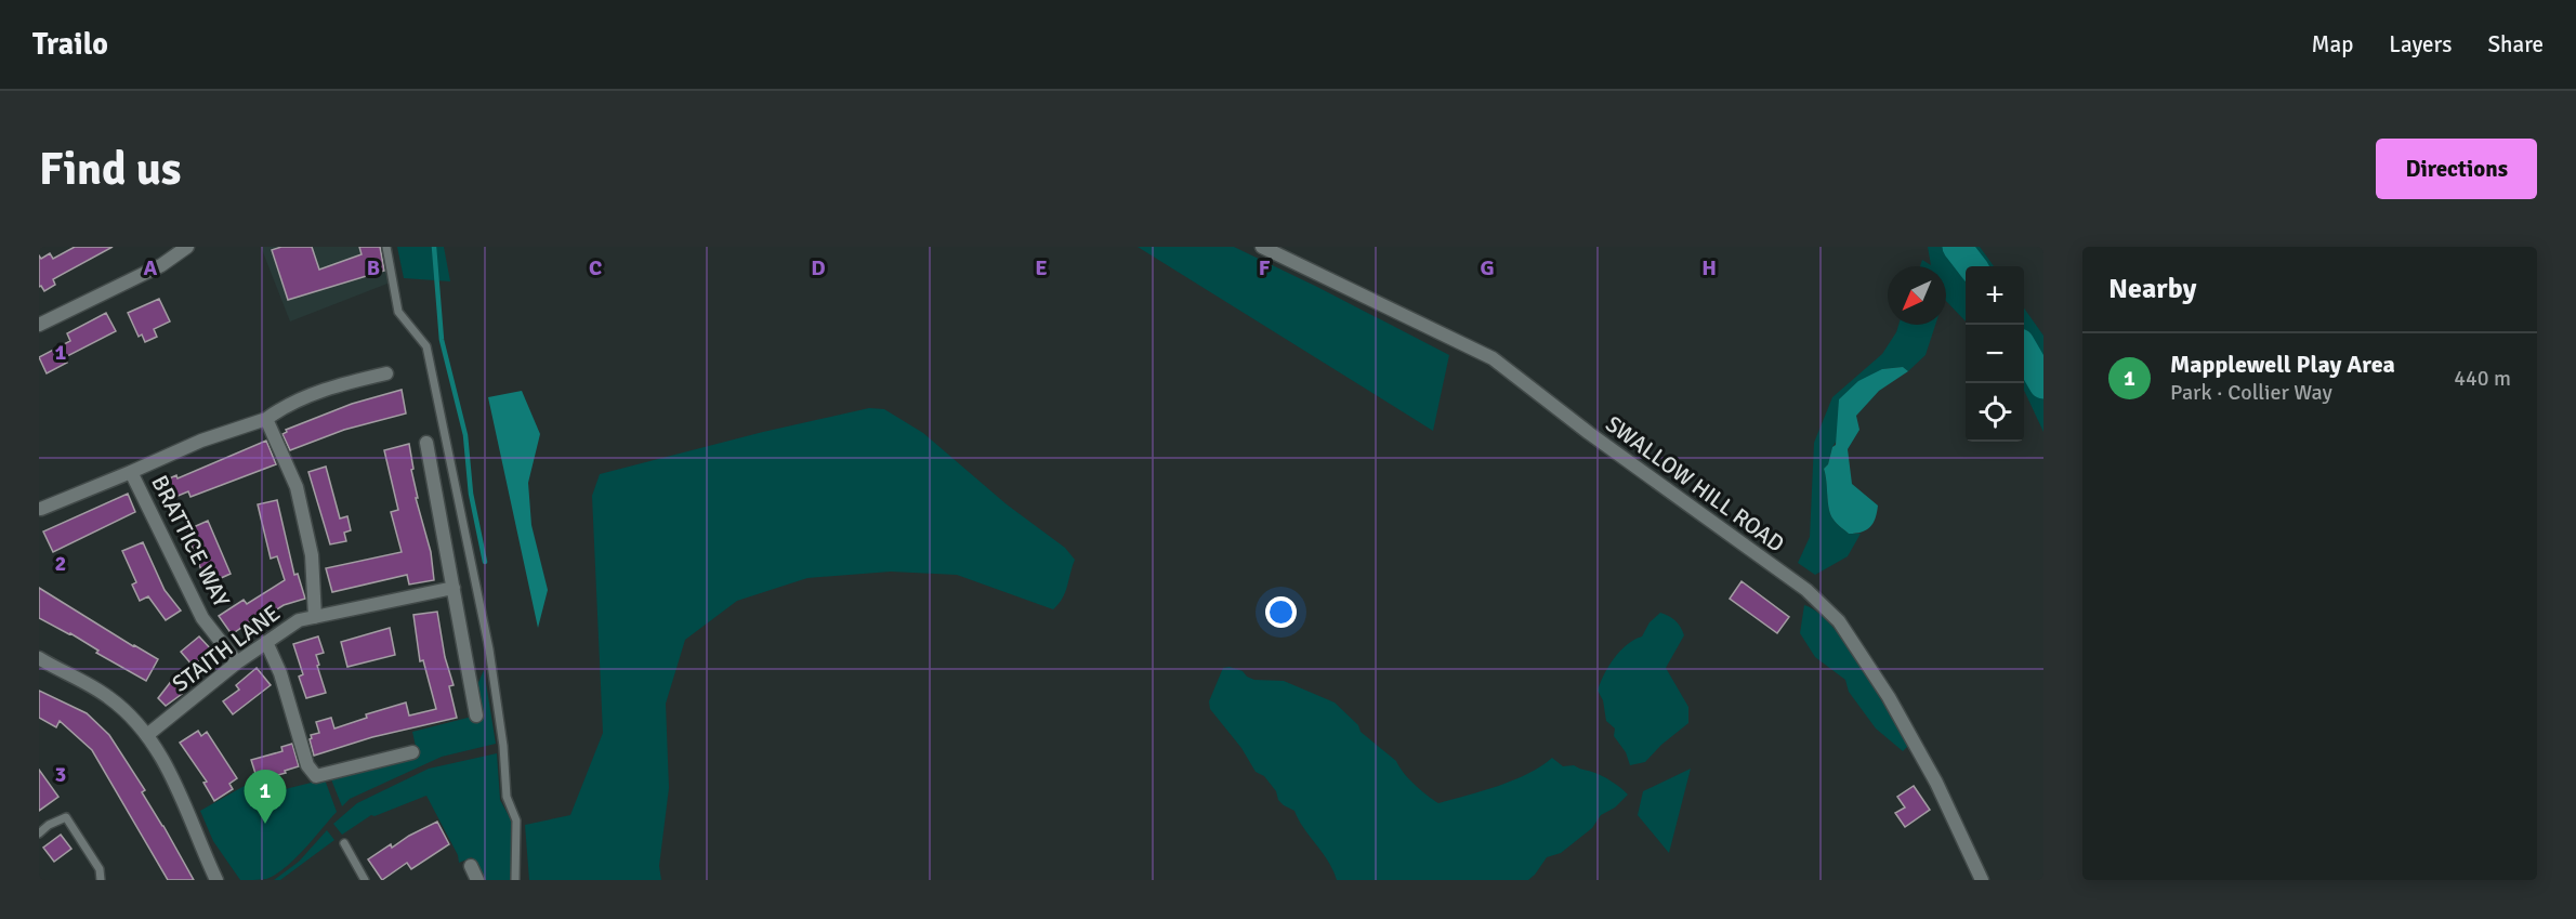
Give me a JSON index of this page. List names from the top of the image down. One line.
{"streets":{"street":["SWALLOW HILL ROAD","BRATTICE WAY","STAITH LANE"]},"crossings":[["BRATTICE WAY","STAITH LANE"]],"north":"bottom left","page":{"header":"Trailo","nav":["Map","Layers","Share"],"buttons":"Directions","title":"Find us","heading":"Nearby","map_buttons":["+","−"],"list":[{"mark":"1","name":"Mapplewell Play Area","note":"Park · Collier Way","value":"440 m"}],"pins":"1"},"grid":{"columns":["A","B","C","D","E","F","G","H"],"rows":["1","2","3"]}}
